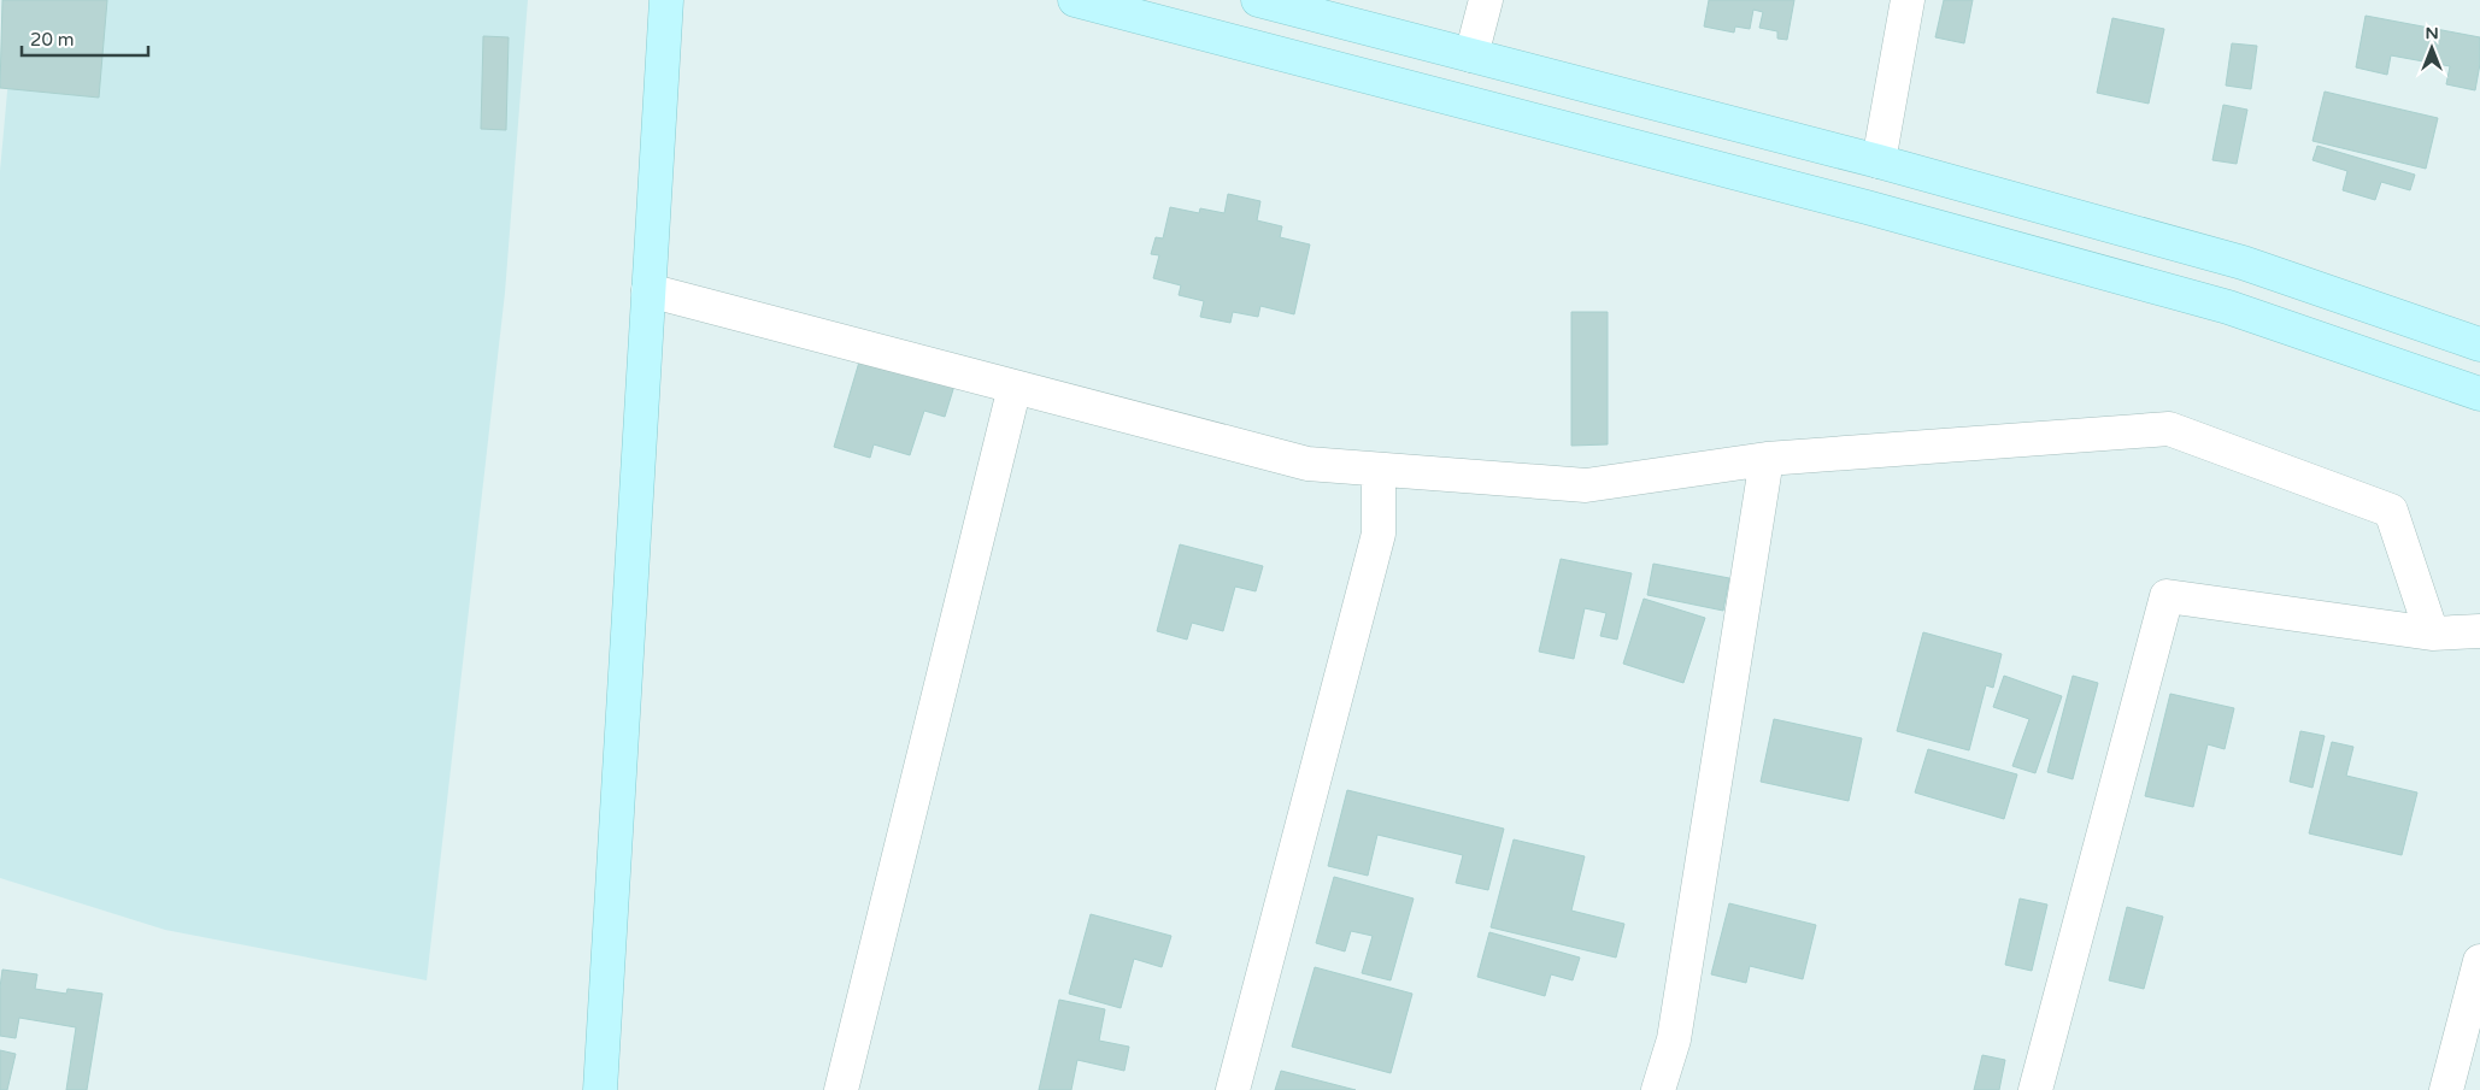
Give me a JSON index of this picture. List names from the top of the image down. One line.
{"scale_bar":"20 m","north":"top"}
